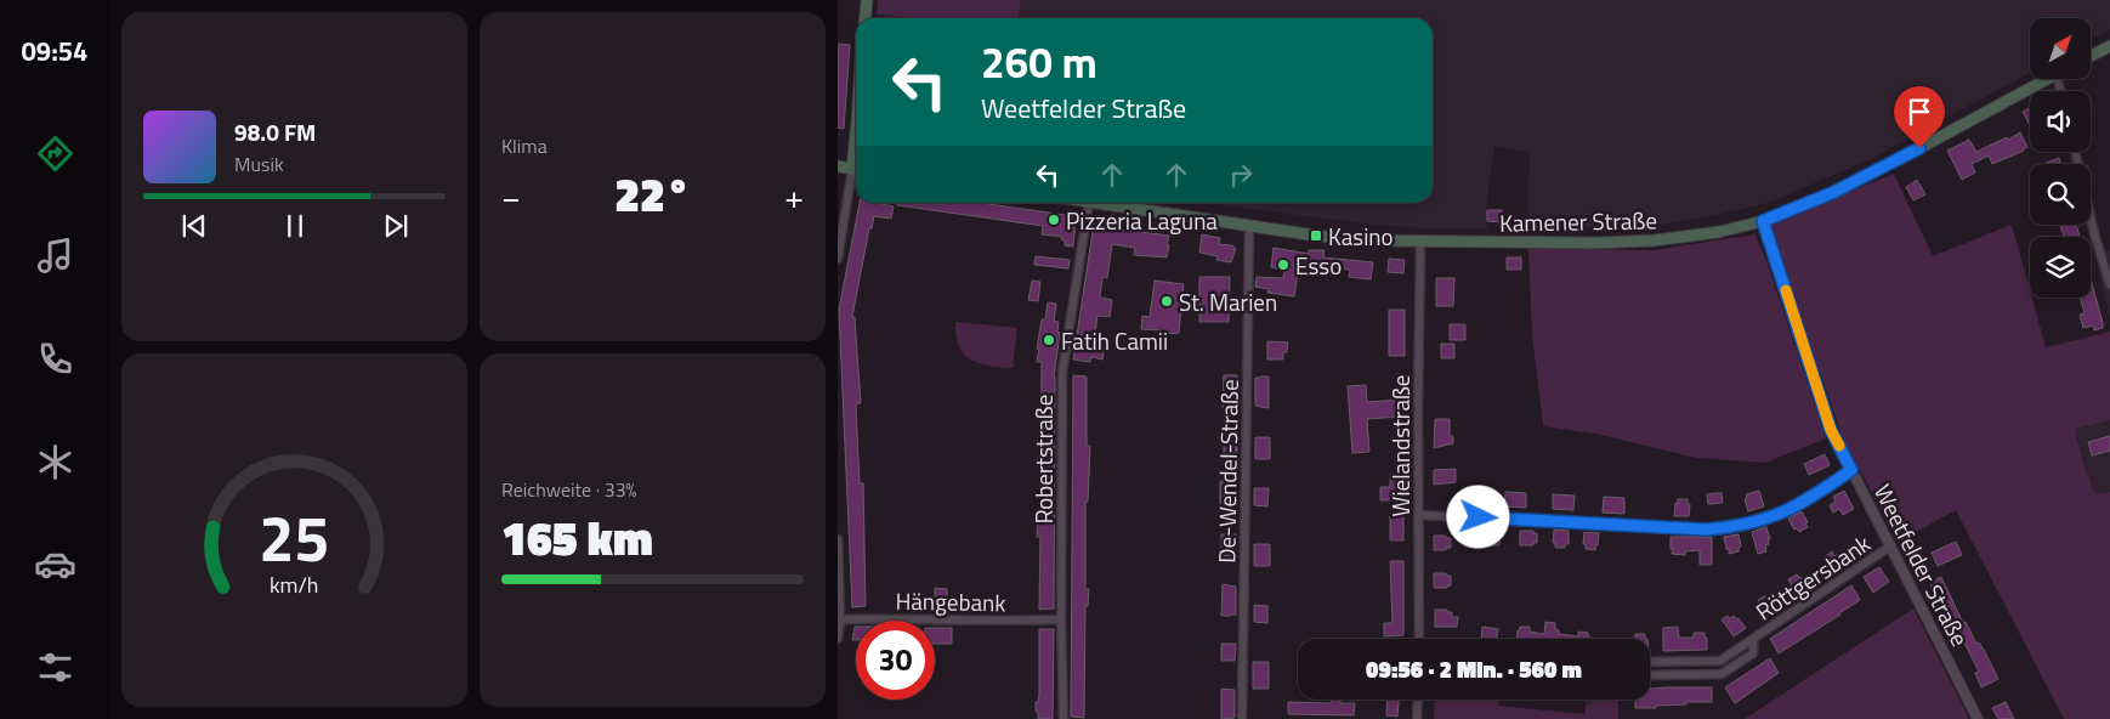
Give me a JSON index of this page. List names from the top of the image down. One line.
{"streets":{"main road":["Kamener Straße"],"street":["Wielandstraße","Robertstraße","De-Wendel-Straße","Weetfelder Straße","Röttgersbank","Hängebank"]},"crossings":[["Kamener Straße","Wielandstraße"],["Kamener Straße","De-Wendel-Straße"],["Kamener Straße","Weetfelder Straße"],["Robertstraße","Hängebank"],["Weetfelder Straße","Röttgersbank"]],"places":{"other":["Pizzeria Laguna","Esso","St. Marien","Fatih Camii"],"transit":["Kasino"]},"north":"top right","page":{"tabs":"09:54","tile":["Klima",["Reichweite · 33%","165 km"]],"turn":["260 m","Weetfelder Straße"],"song":["98.0 FM","Musik"],"heat":["−","22°","+"],"limit":"30","trip":"09:56 · 2 Min. · 560 m","gauge":["25","km/h"]}}
